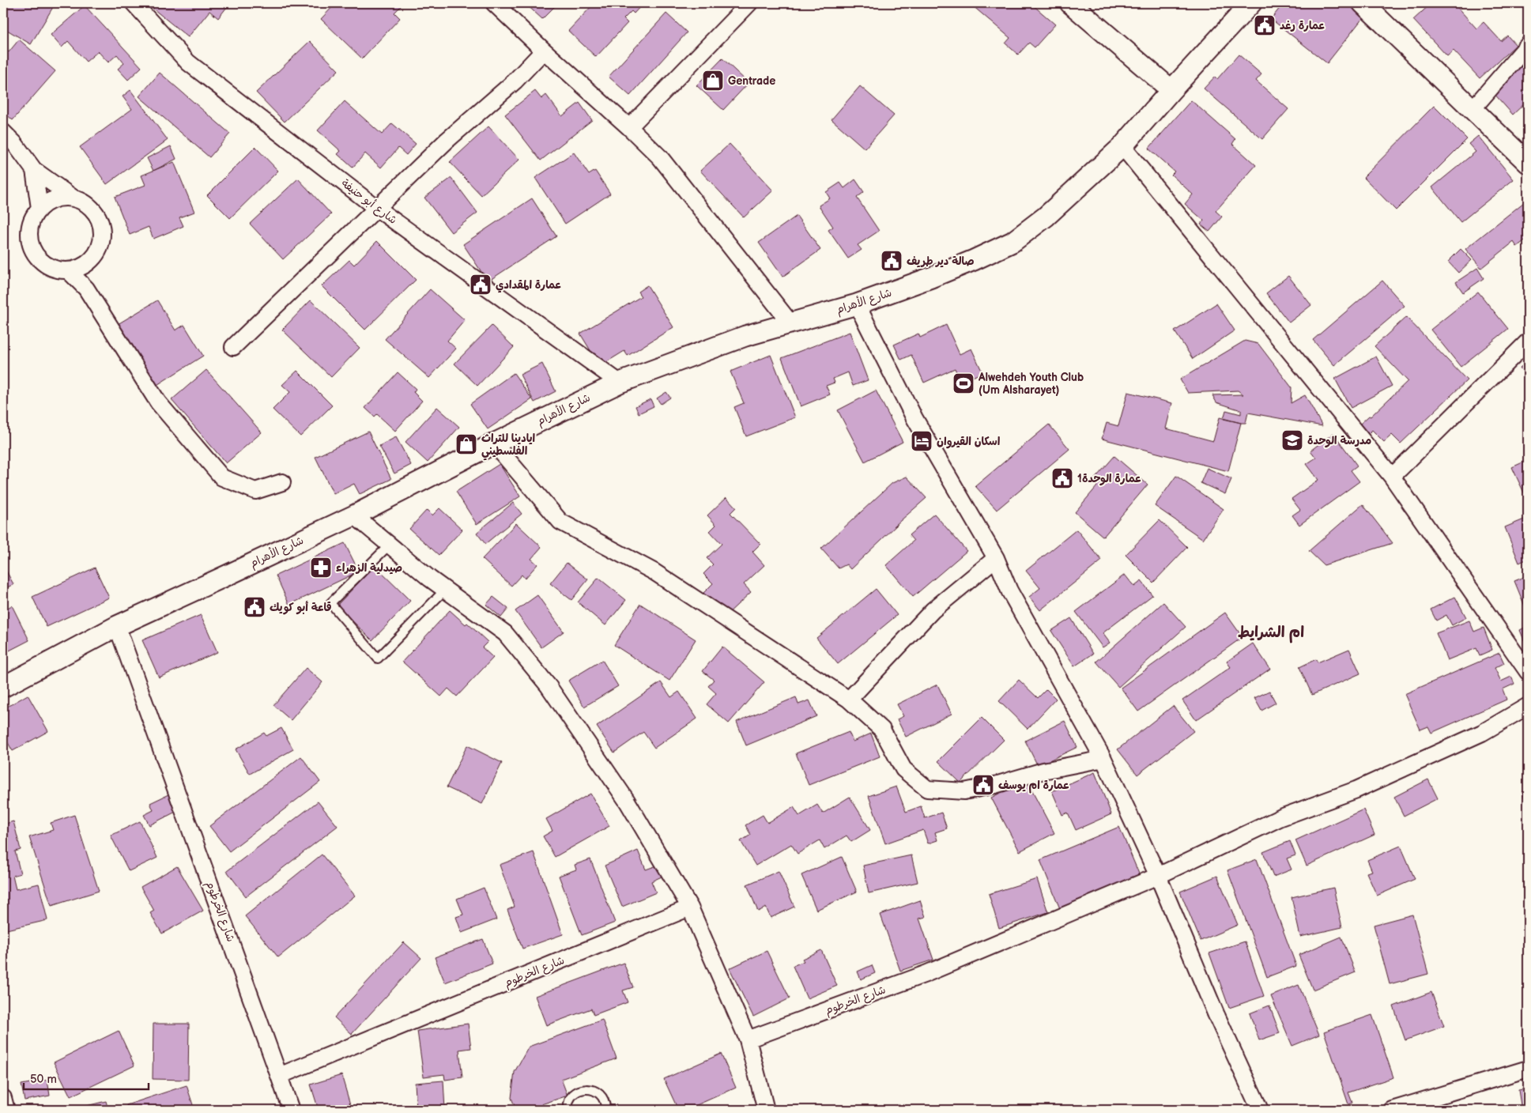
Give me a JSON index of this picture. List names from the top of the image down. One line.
{"streets":{"street":["شارع أبو حنيفة","شارع الأهرام","شارع الخرطوم"]},"crossings":[["شارع أبو حنيفة","شارع الأهرام"],["شارع الأهرام","شارع الخرطوم"]],"districts":["ام الشرايط"],"places":{"public building":["عمارة رغد","صالة دير طريف","عمارة المقدادي","عمارة الوحدة1","قاعة أبو كويك","عمارة ام يوسف"],"shop":["Gentrade","ايادينا للتراث الفلسطيني"],"sports":["Alwehdeh Youth Club (Um Alsharayet)"],"school or university":["مدرسة الوحدة"],"hotel":["اسكان القيروان"],"pharmacy":["صيدلية الزهراء"]},"scale_bar":"50 m"}
